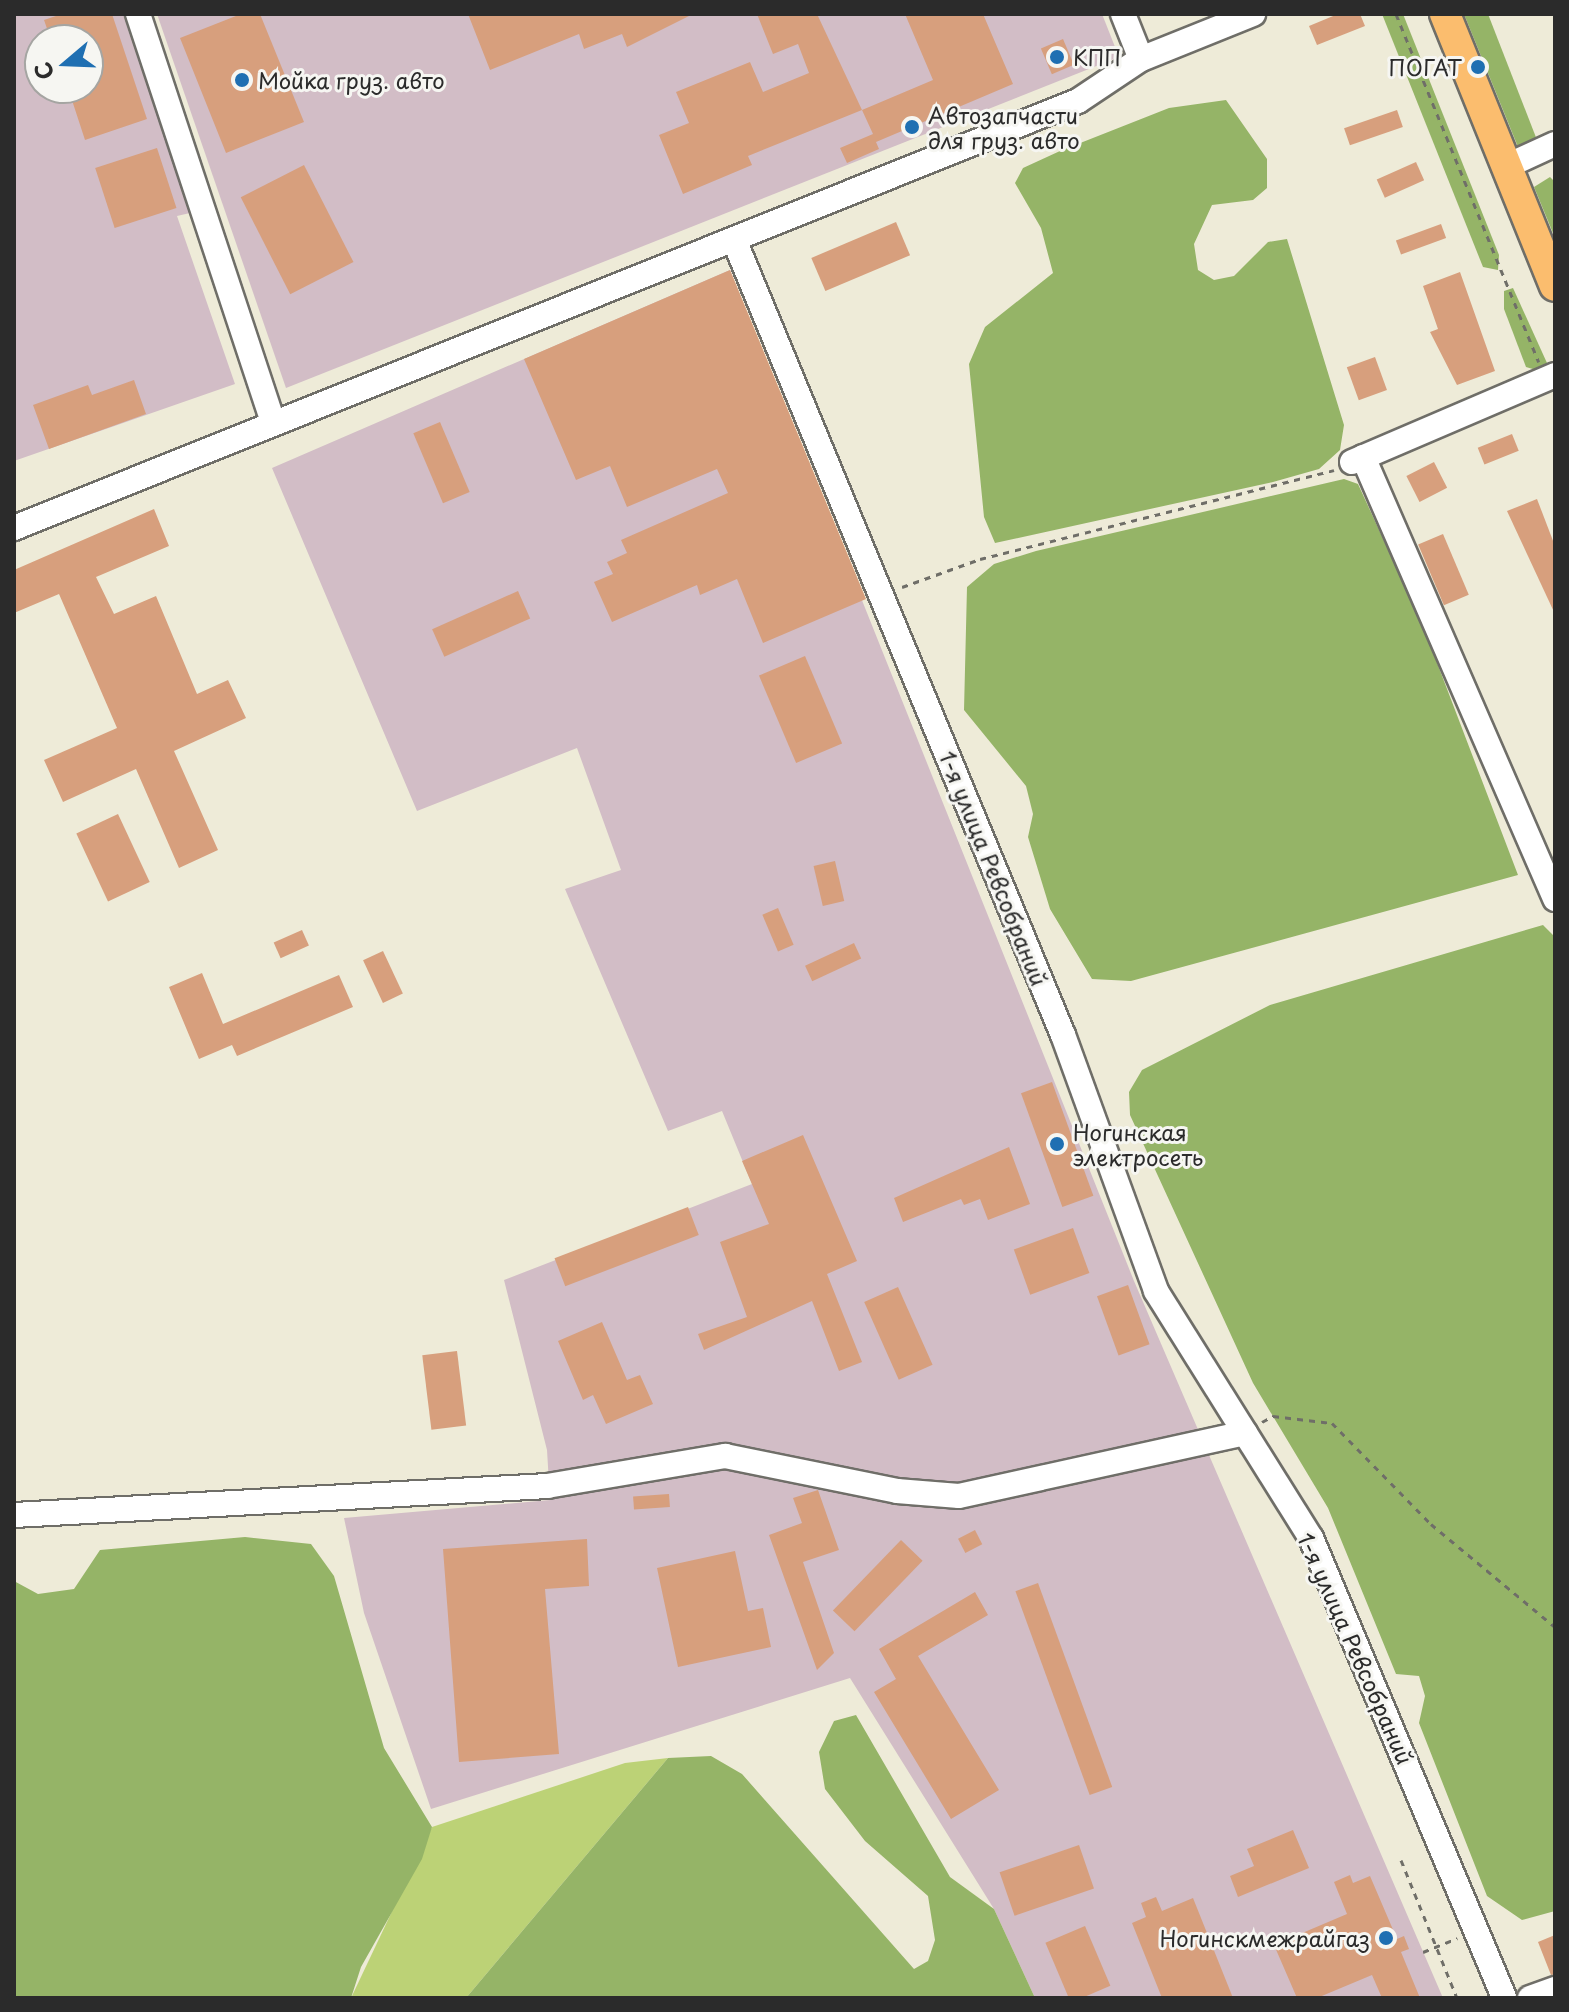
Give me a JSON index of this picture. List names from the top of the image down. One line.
{"streets":{"street":["1-я улица Ревсобраний"]},"places":["КПП","ПОГАТ","Мойка груз. авто","Автозапчасти для груз. авто","Ногинская электросеть","Ногинскмежрайгаз"],"north":"left"}
